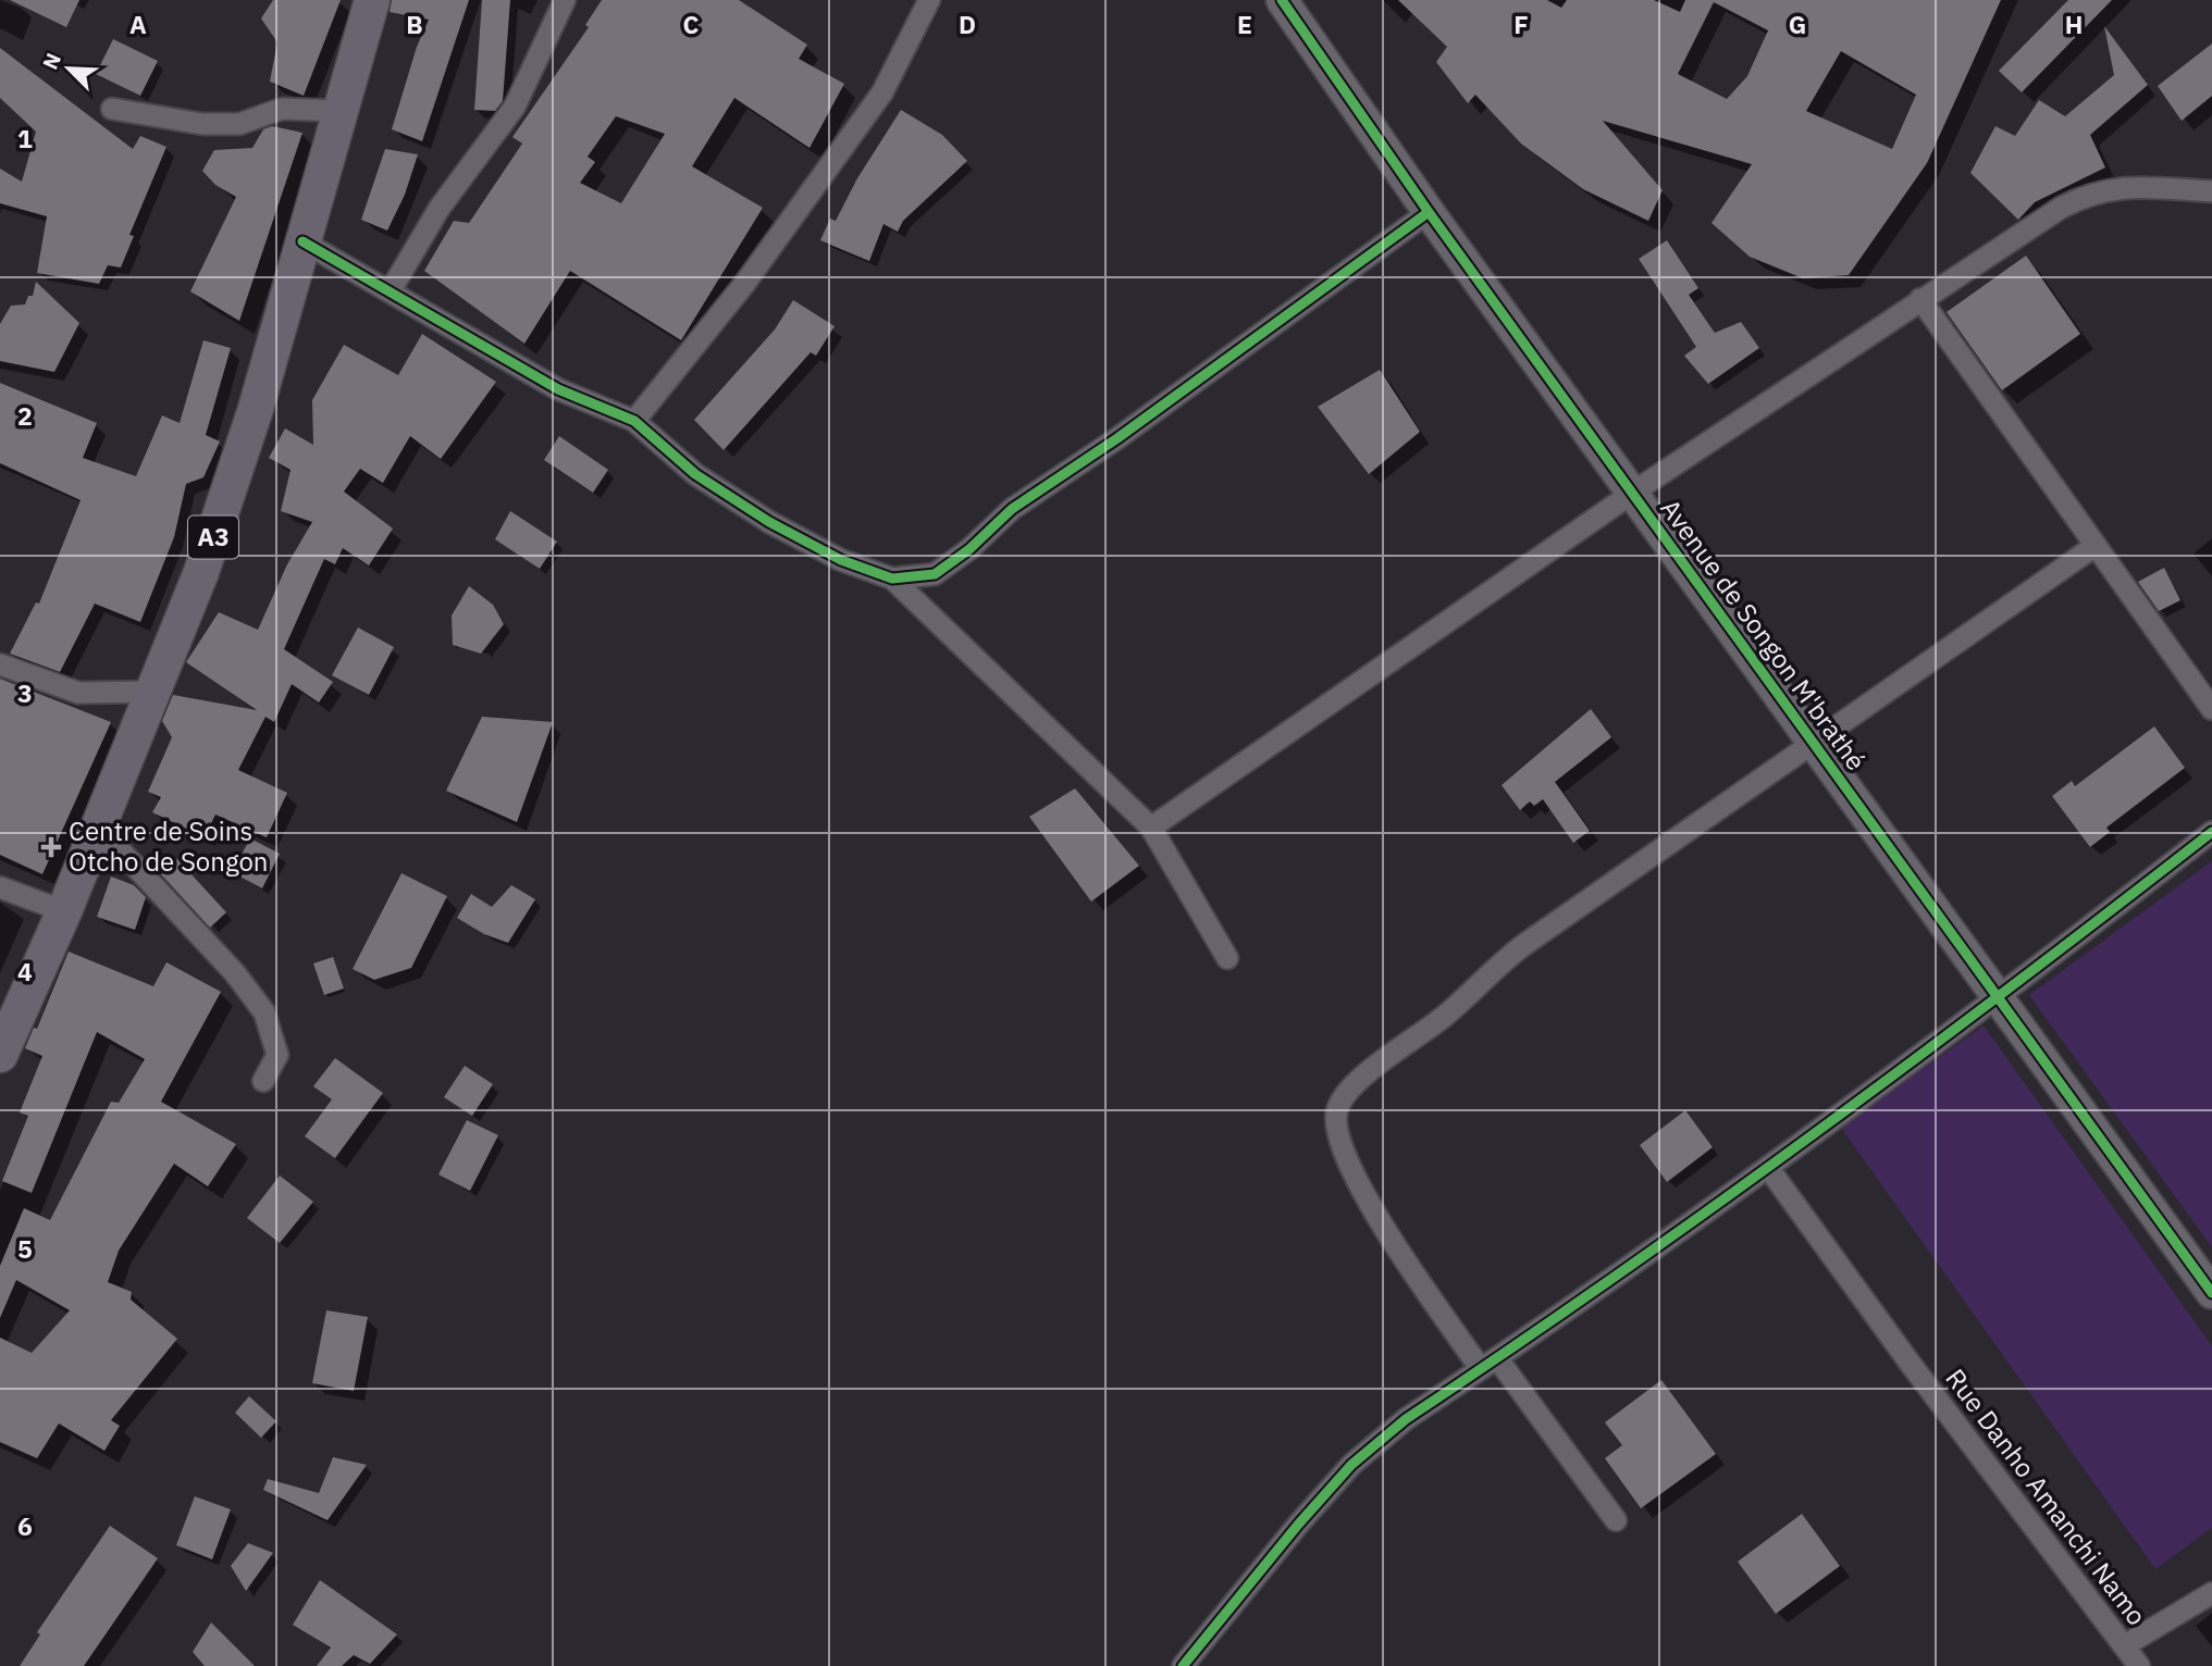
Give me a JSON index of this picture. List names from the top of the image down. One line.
{"streets":{"main road":["A3"],"street":["Avenue de Songon M'brathé","Rue Danho Amanchi Namo"]},"places":{"health":["Centre de Soins Otcho de Songon"]},"north":"top left","grid":{"columns":["A","B","C","D","E","F","G","H"],"rows":["1","2","3","4","5","6"]}}
